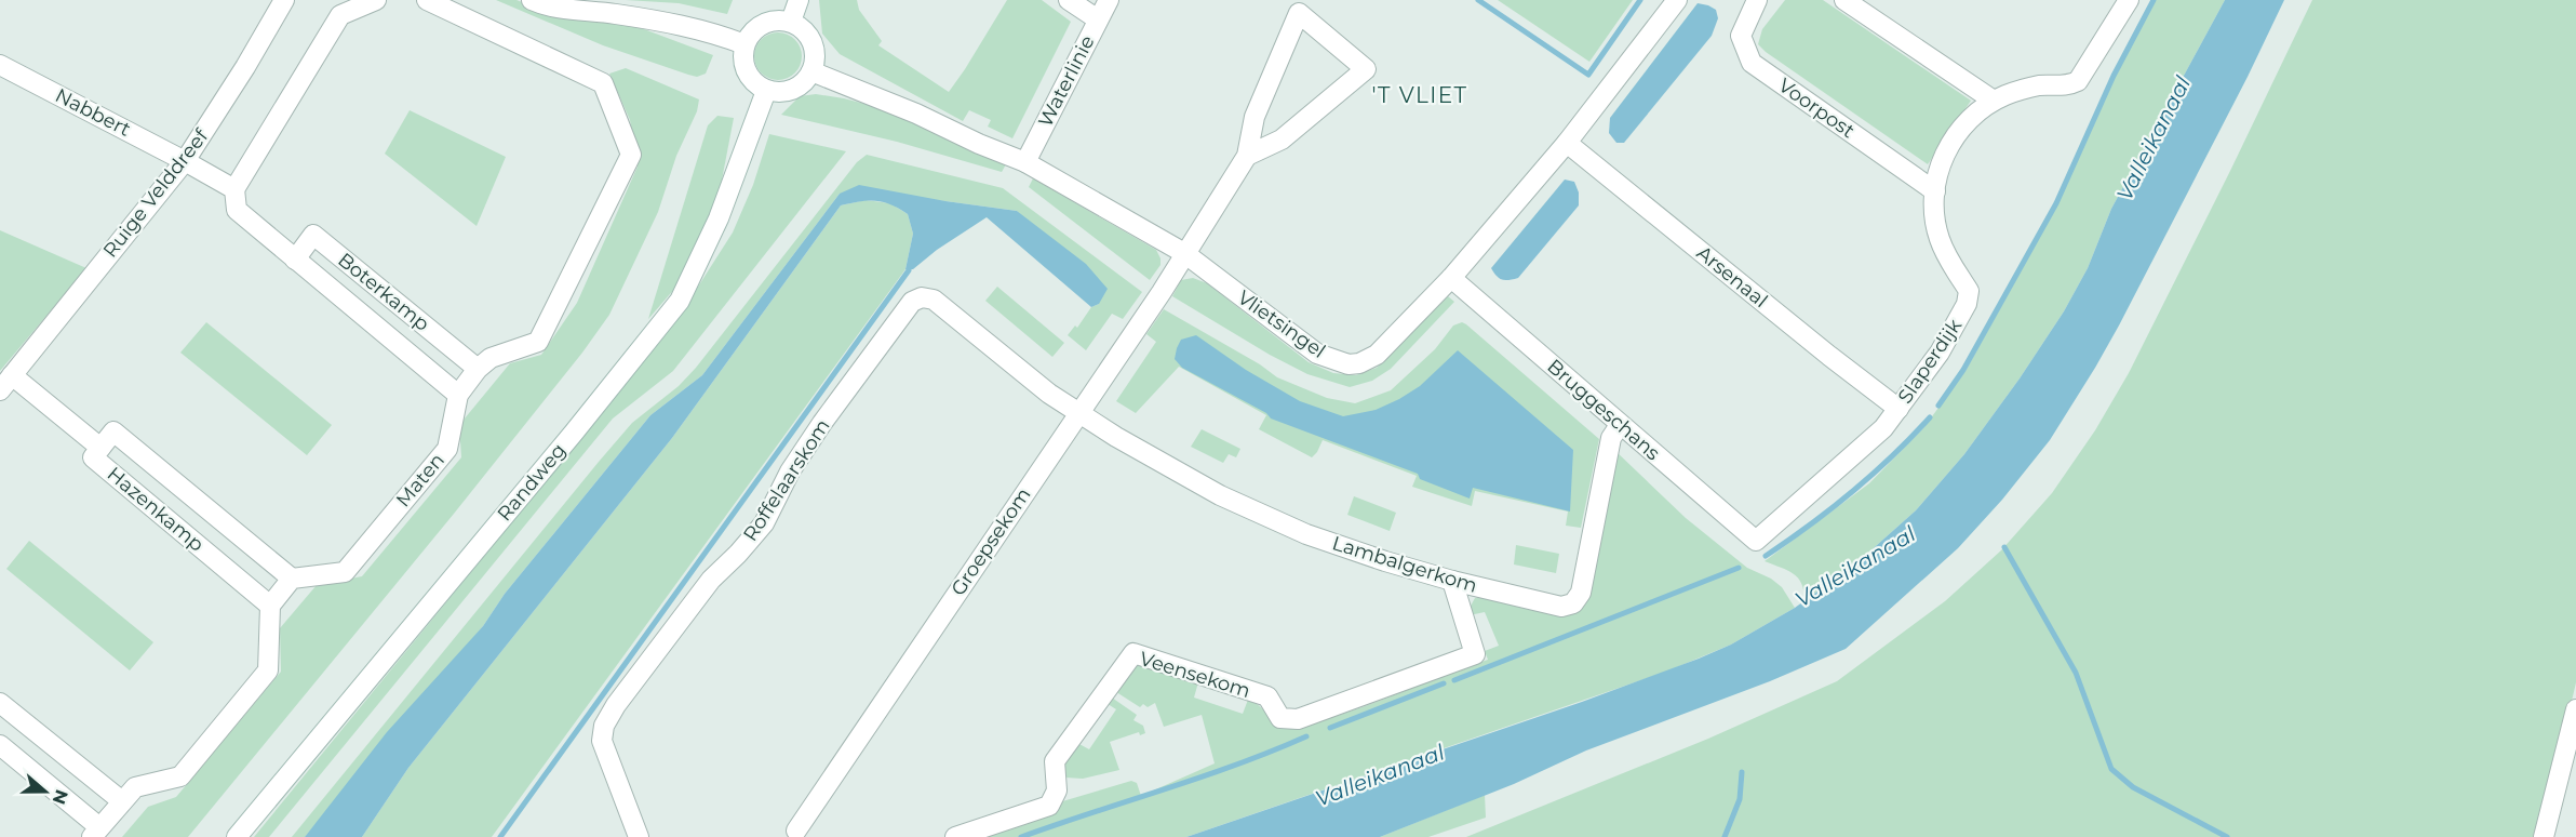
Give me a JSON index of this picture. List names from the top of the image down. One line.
{"streets":{"street":["Waterlinie","Voorpost","Nabbert","Ruige Velddreef","Arsenaal","Boterkamp","Vlietsingel","Slaperdijk","Bruggeschans","Maten","Roffelaarskom","Randweg","Hazenkamp","Groepsekom","Lambalgerkom","Veensekom"]},"crossings":[["Waterlinie","Vlietsingel"],["Voorpost","Slaperdijk"],["Nabbert","Ruige Velddreef"],["Ruige Velddreef","Hazenkamp"],["Arsenaal","Vlietsingel"],["Arsenaal","Slaperdijk"],["Boterkamp","Maten"],["Vlietsingel","Bruggeschans"],["Vlietsingel","Randweg"],["Vlietsingel","Groepsekom"],["Slaperdijk","Bruggeschans"],["Bruggeschans","Lambalgerkom"],["Maten","Hazenkamp"],["Roffelaarskom","Groepsekom"],["Roffelaarskom","Lambalgerkom"],["Groepsekom","Lambalgerkom"],["Lambalgerkom","Veensekom"]],"districts":["'T VLIET"],"water":["Valleikanaal"],"north":"right"}
